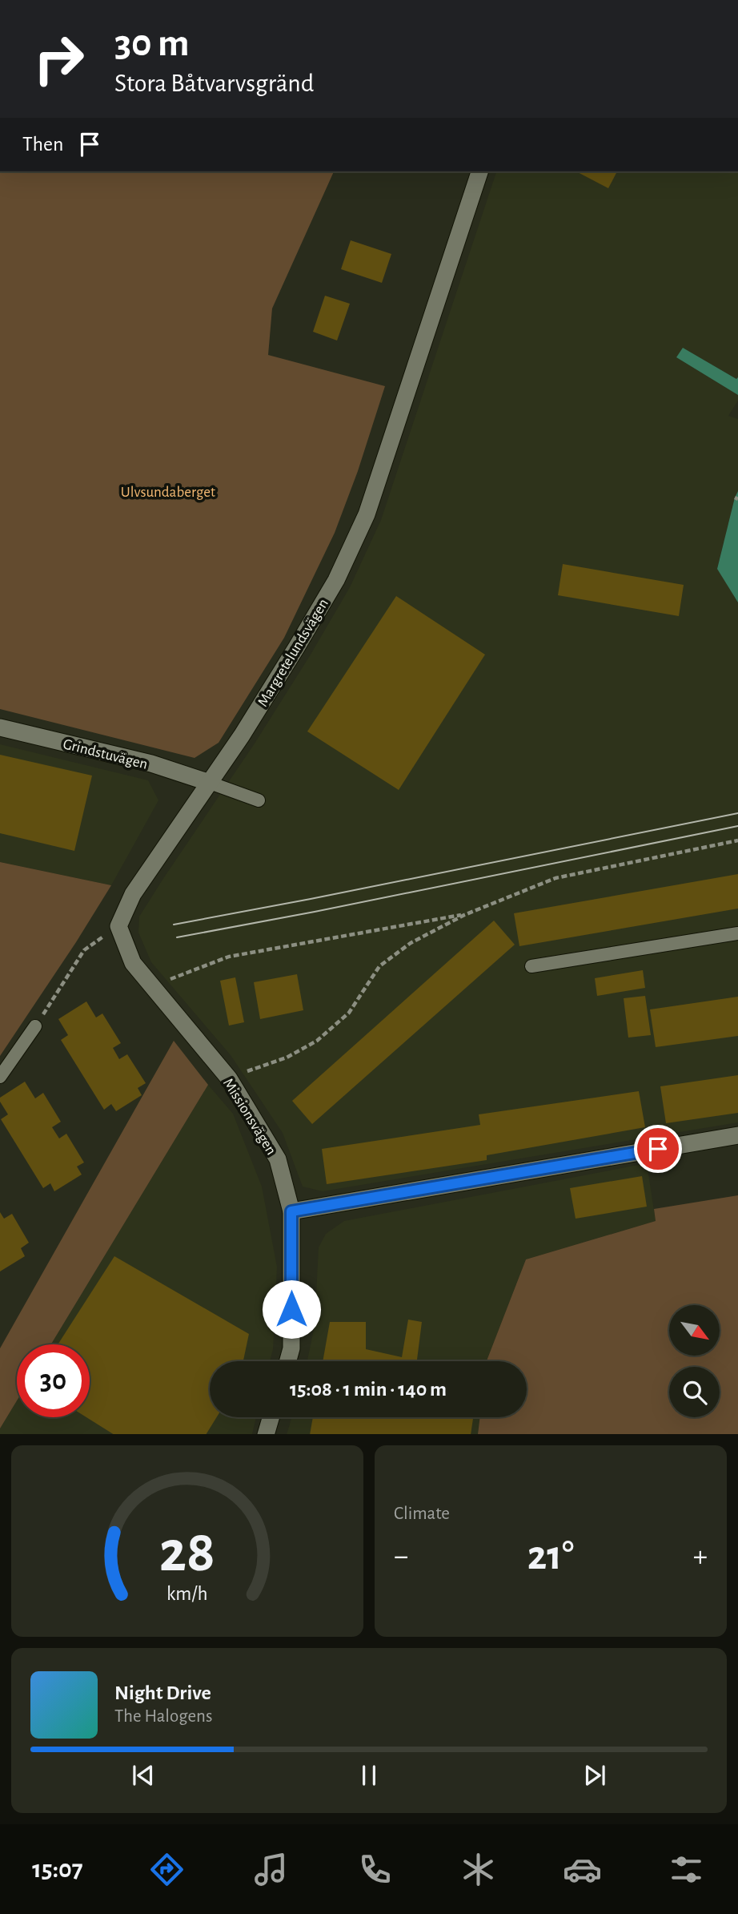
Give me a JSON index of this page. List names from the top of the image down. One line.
{"streets":{"street":["Margretelundsvägen","Grindstuvägen","Missionsvägen"]},"crossings":[["Margretelundsvägen","Grindstuvägen"],["Margretelundsvägen","Missionsvägen"]],"parks":["Ulvsundaberget"],"north":"bottom right","page":{"turn":["30 m","Stora Båtvarvsgränd"],"then":"Then","limit":"30","trip":"15:08 · 1 min · 140 m","tile":"Climate","heat":["−","21°","+"],"song":["Night Drive","The Halogens"],"tabs":"15:07","gauge":["28","km/h"]}}
